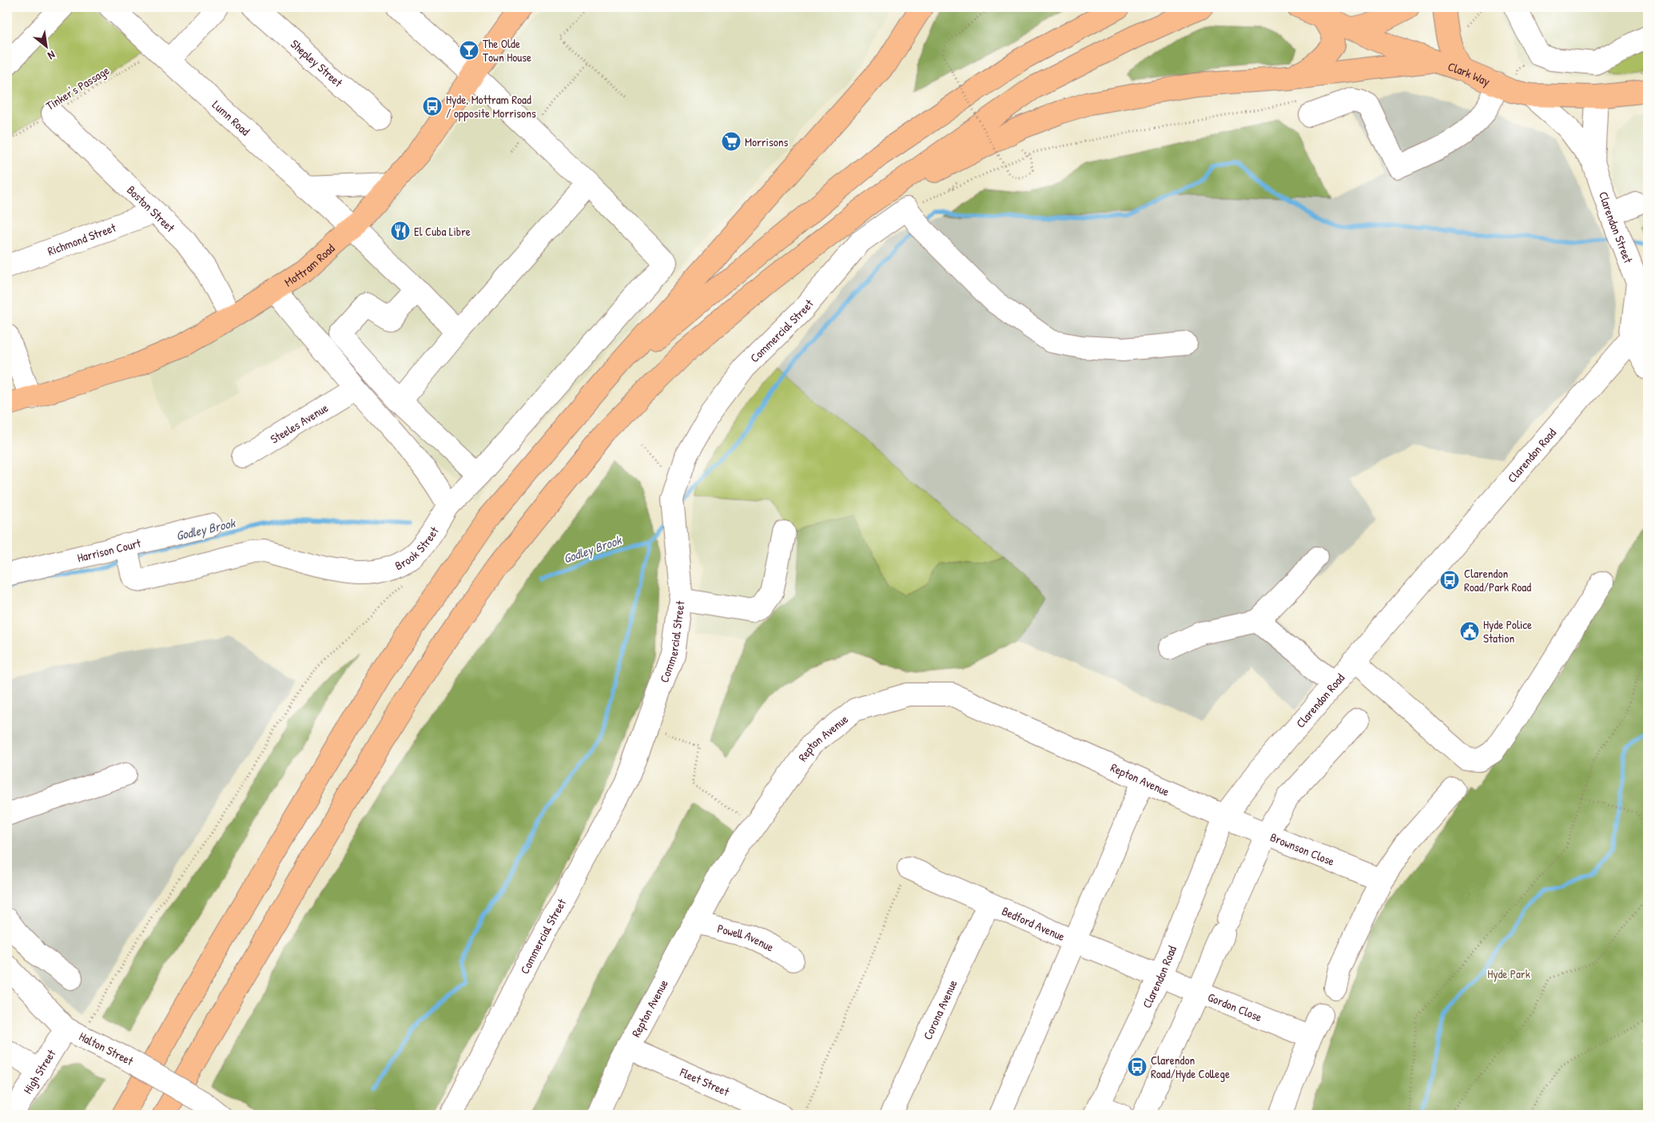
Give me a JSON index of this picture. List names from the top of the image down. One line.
{"streets":{"main road":["Clark Way","Mottram Road"],"street":["Shepley Street","Lumn Road","Boston Street","Clarendon Street","Richmond Street","Commercial Street","Steeles Avenue","Clarendon Road","Brook Street","Harrison Court","Repton Avenue","Brownson Close","Bedford Avenue","Powell Avenue","Gordon Close","Corona Avenue","Halton Street","High Street","Fleet Street"],"path":["Tinker's Passage"]},"crossings":[["Clark Way","Clarendon Street"],["Tinker's Passage","Lumn Road"],["Tinker's Passage","Boston Street"],["Lumn Road","Mottram Road"],["Boston Street","Richmond Street"],["Boston Street","Mottram Road"],["Clarendon Street","Clarendon Road"],["Clarendon Road","Repton Avenue"],["Clarendon Road","Brownson Close"],["Clarendon Road","Bedford Avenue"],["Clarendon Road","Gordon Close"],["Brook Street","Harrison Court"],["Repton Avenue","Brownson Close"],["Repton Avenue","Powell Avenue"],["Repton Avenue","Fleet Street"],["Bedford Avenue","Gordon Close"],["Bedford Avenue","Corona Avenue"],["Halton Street","High Street"]],"water":["Godley Brook"],"parks":["Hyde Park"],"places":{"bar":["The Olde Town House"],"bus stop":["Hyde, Mottram Road / opposite Morrisons","Clarendon Road/Park Road","Clarendon Road/Hyde College"],"supermarket":["Morrisons"],"restaurant":["El Cuba Libre"],"public building":["Hyde Police Station"]},"north":"bottom right"}
